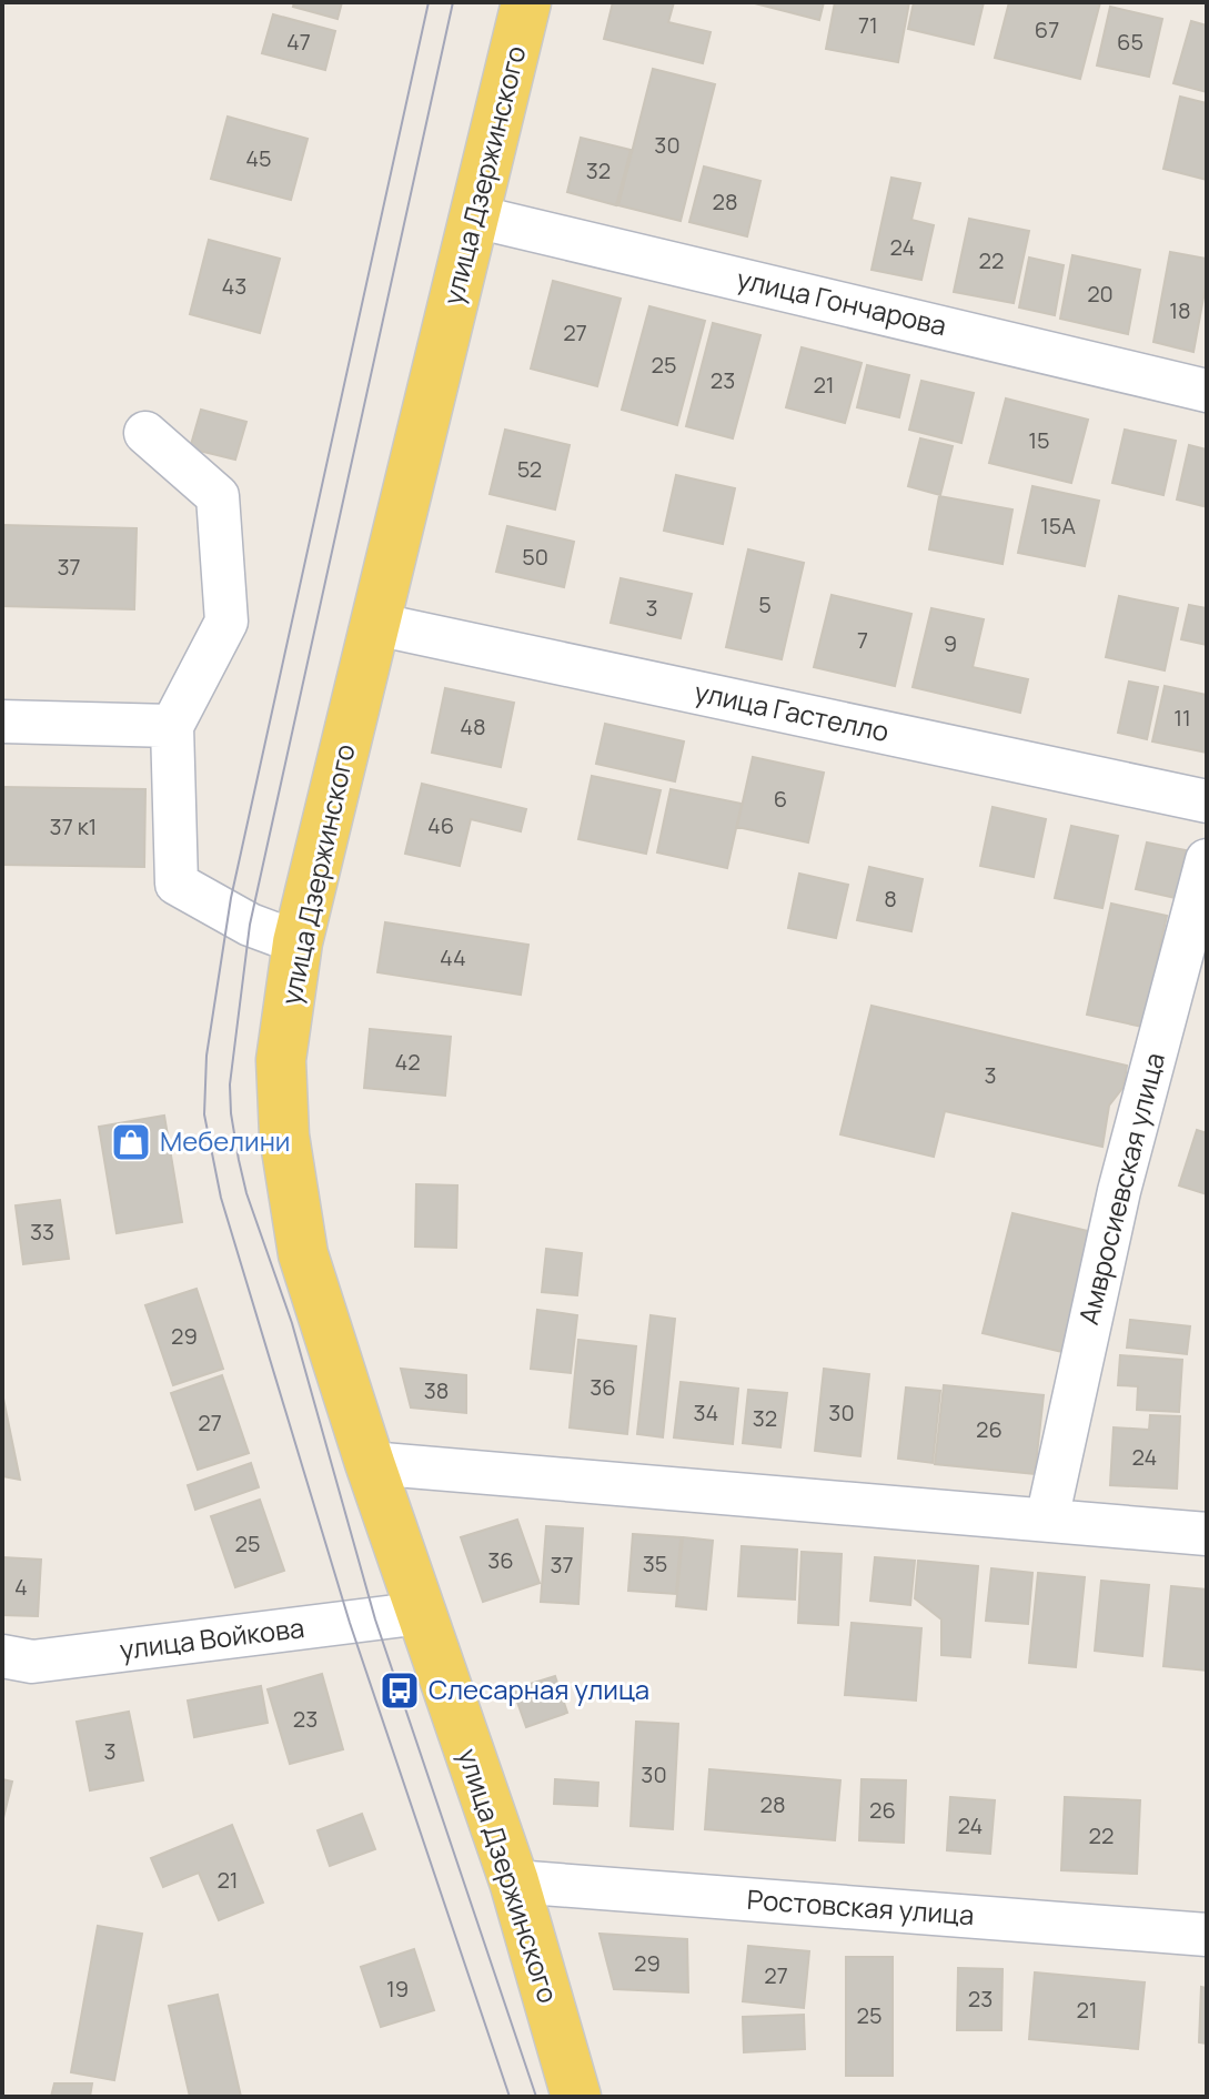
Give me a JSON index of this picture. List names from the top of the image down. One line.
{"streets":{"main road":["улица Дзержинского"],"street":["улица Гончарова","улица Гастелло","Амвросиевская улица","улица Войкова","Ростовская улица"]},"crossings":[["улица Дзержинского","улица Гончарова"],["улица Дзержинского","улица Гастелло"],["улица Дзержинского","улица Войкова"],["улица Дзержинского","Ростовская улица"]],"places":{"shop":["Мебелини"],"bus stop":["Слесарная улица"]},"house_numbers":["71","67","47","65","30","45","32","28","24","22","43","20","18","27","25","23","21","15","52","15А","50","37","5","3","7","9","11","48","6","46","37 к1","8","44","42","3","33","29","36","38","34","30","32","27","26","24","25","36","35","37","4","23","3","30","28","26","24","22","21","29","27","19","23","21","25"]}
